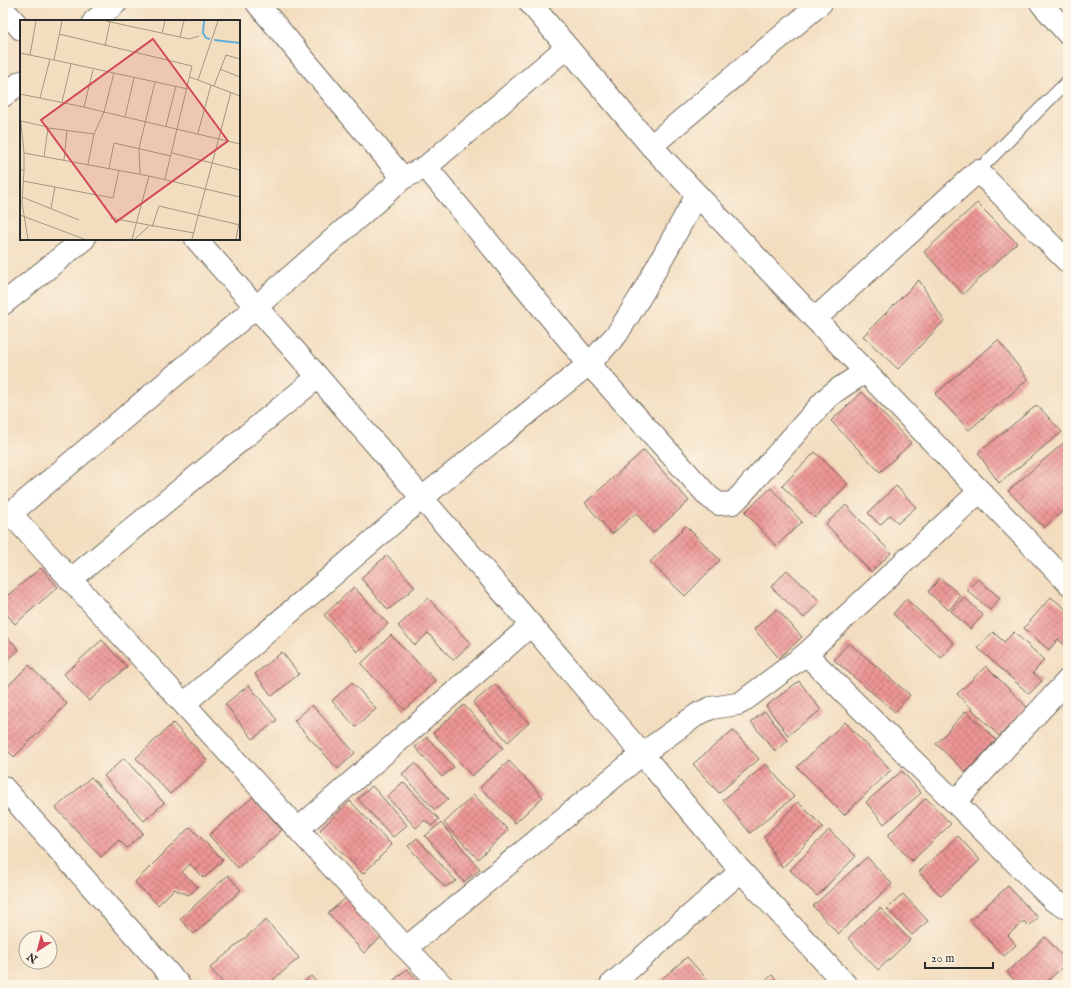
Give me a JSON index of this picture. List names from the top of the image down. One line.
{"scale_bar":"20 m","north":"bottom left"}
